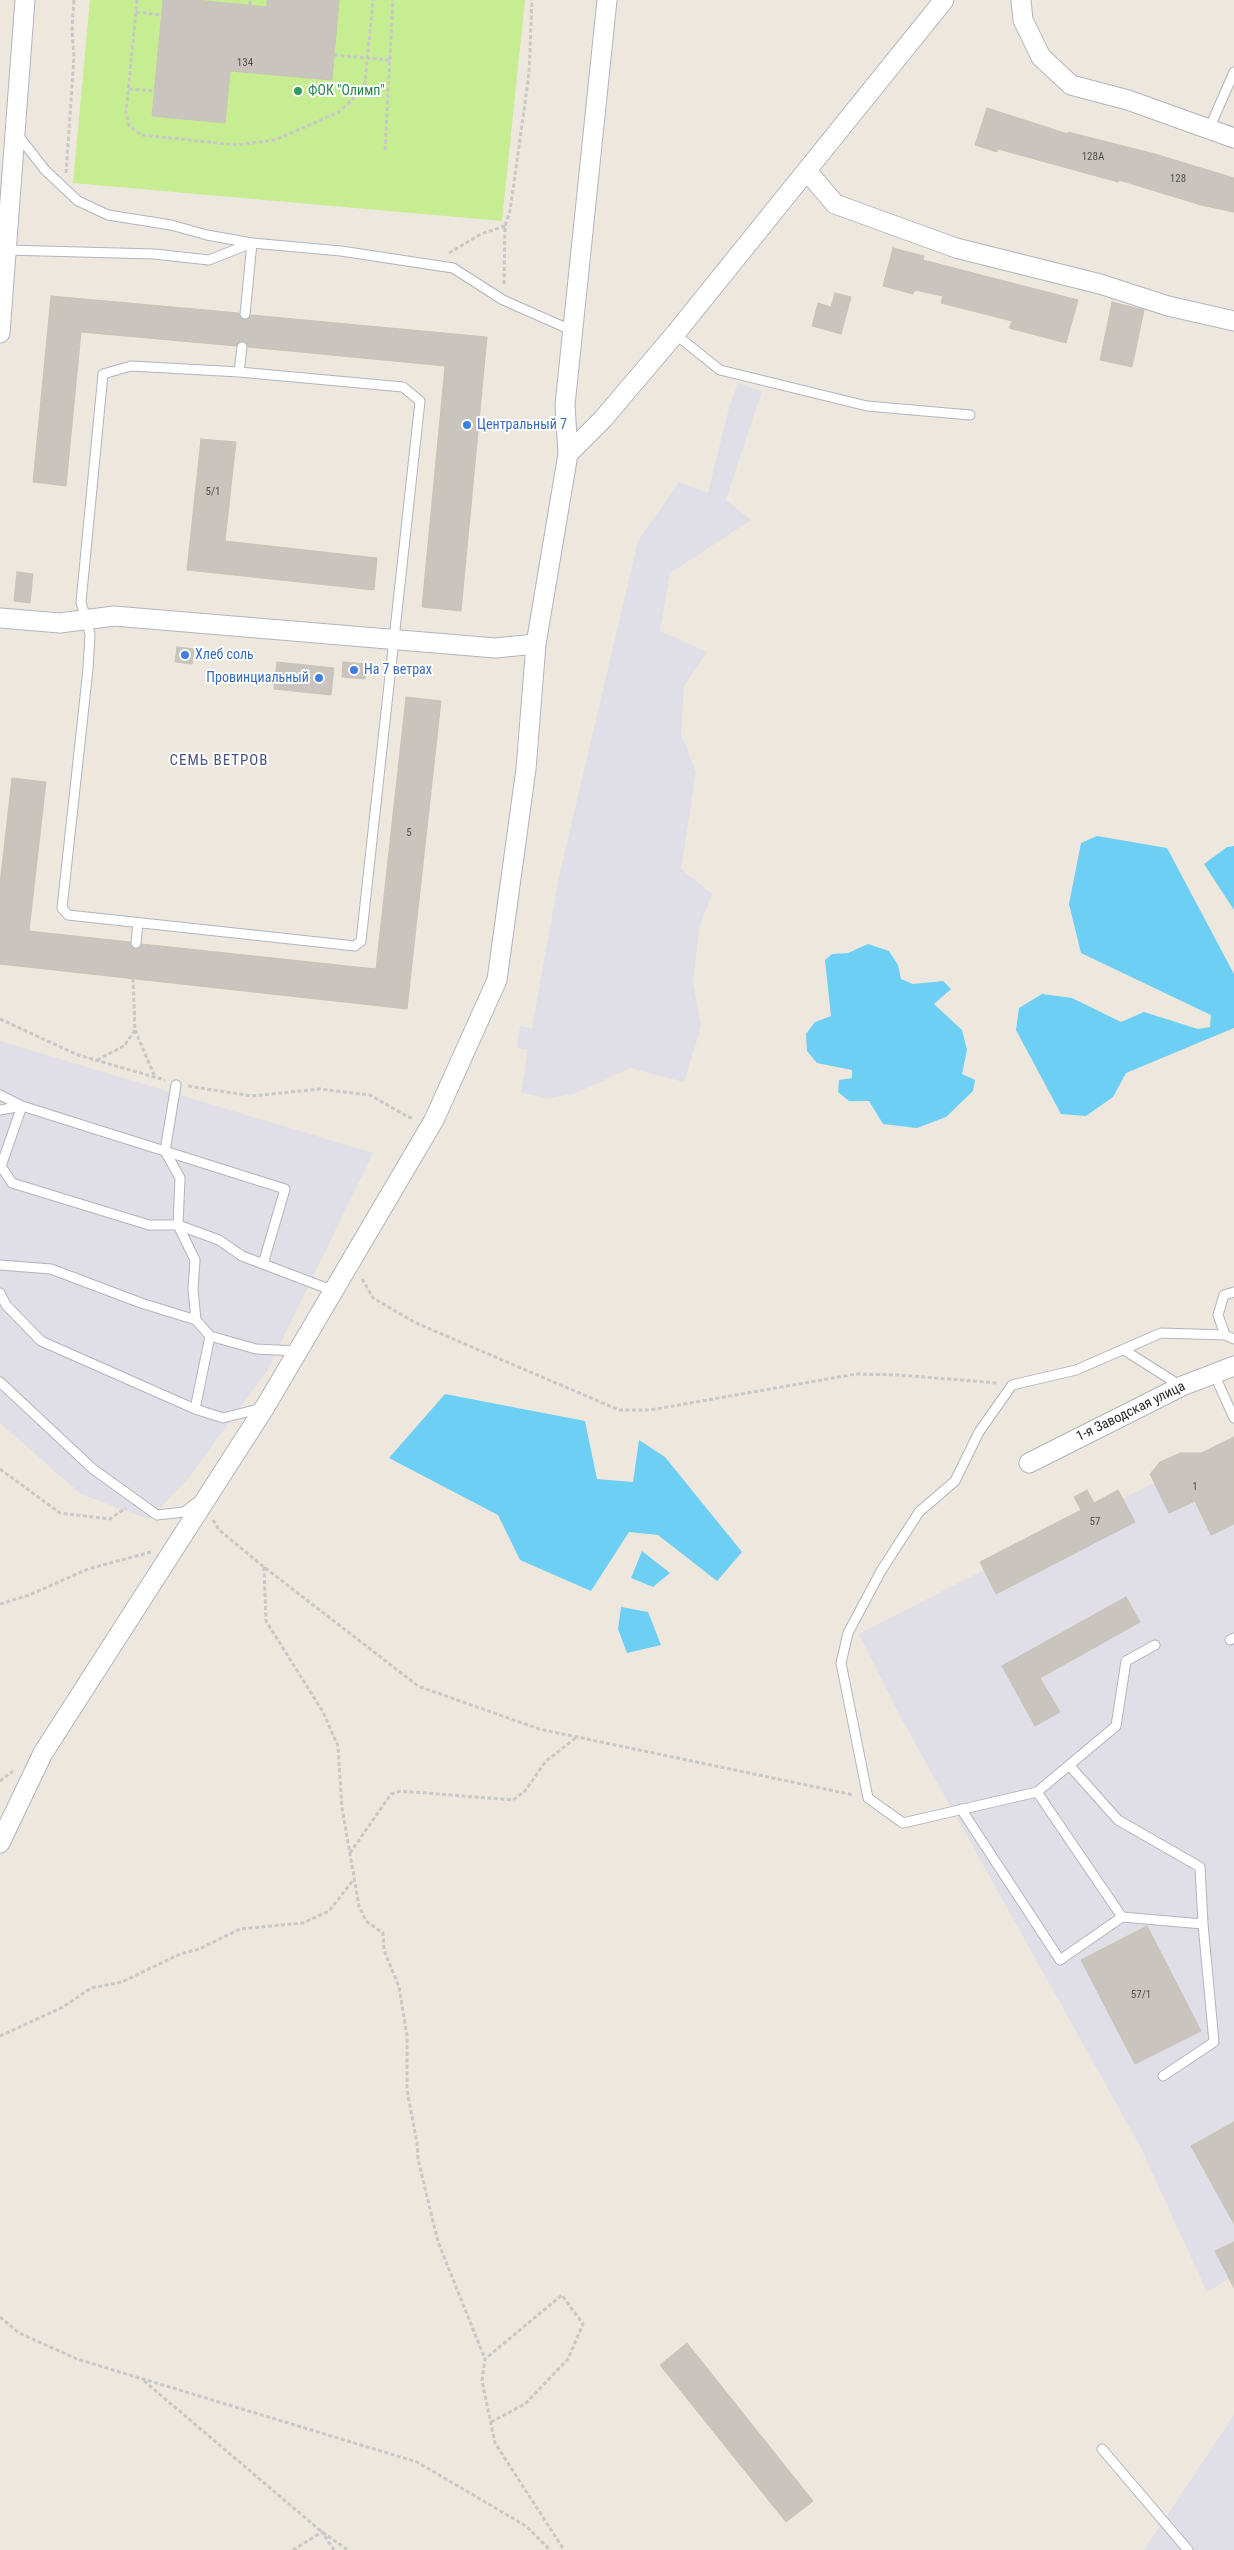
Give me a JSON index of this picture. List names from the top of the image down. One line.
{"streets":{"street":["1-я Заводская улица"]},"districts":["СЕМЬ ВЕТРОВ"],"places":["ФОК \"Олимп\"","Центральный 7","Хлеб соль","На 7 ветрах","Провинциальный"],"house_numbers":["134","128А","128","5/1","5","1","57","57/1"]}
